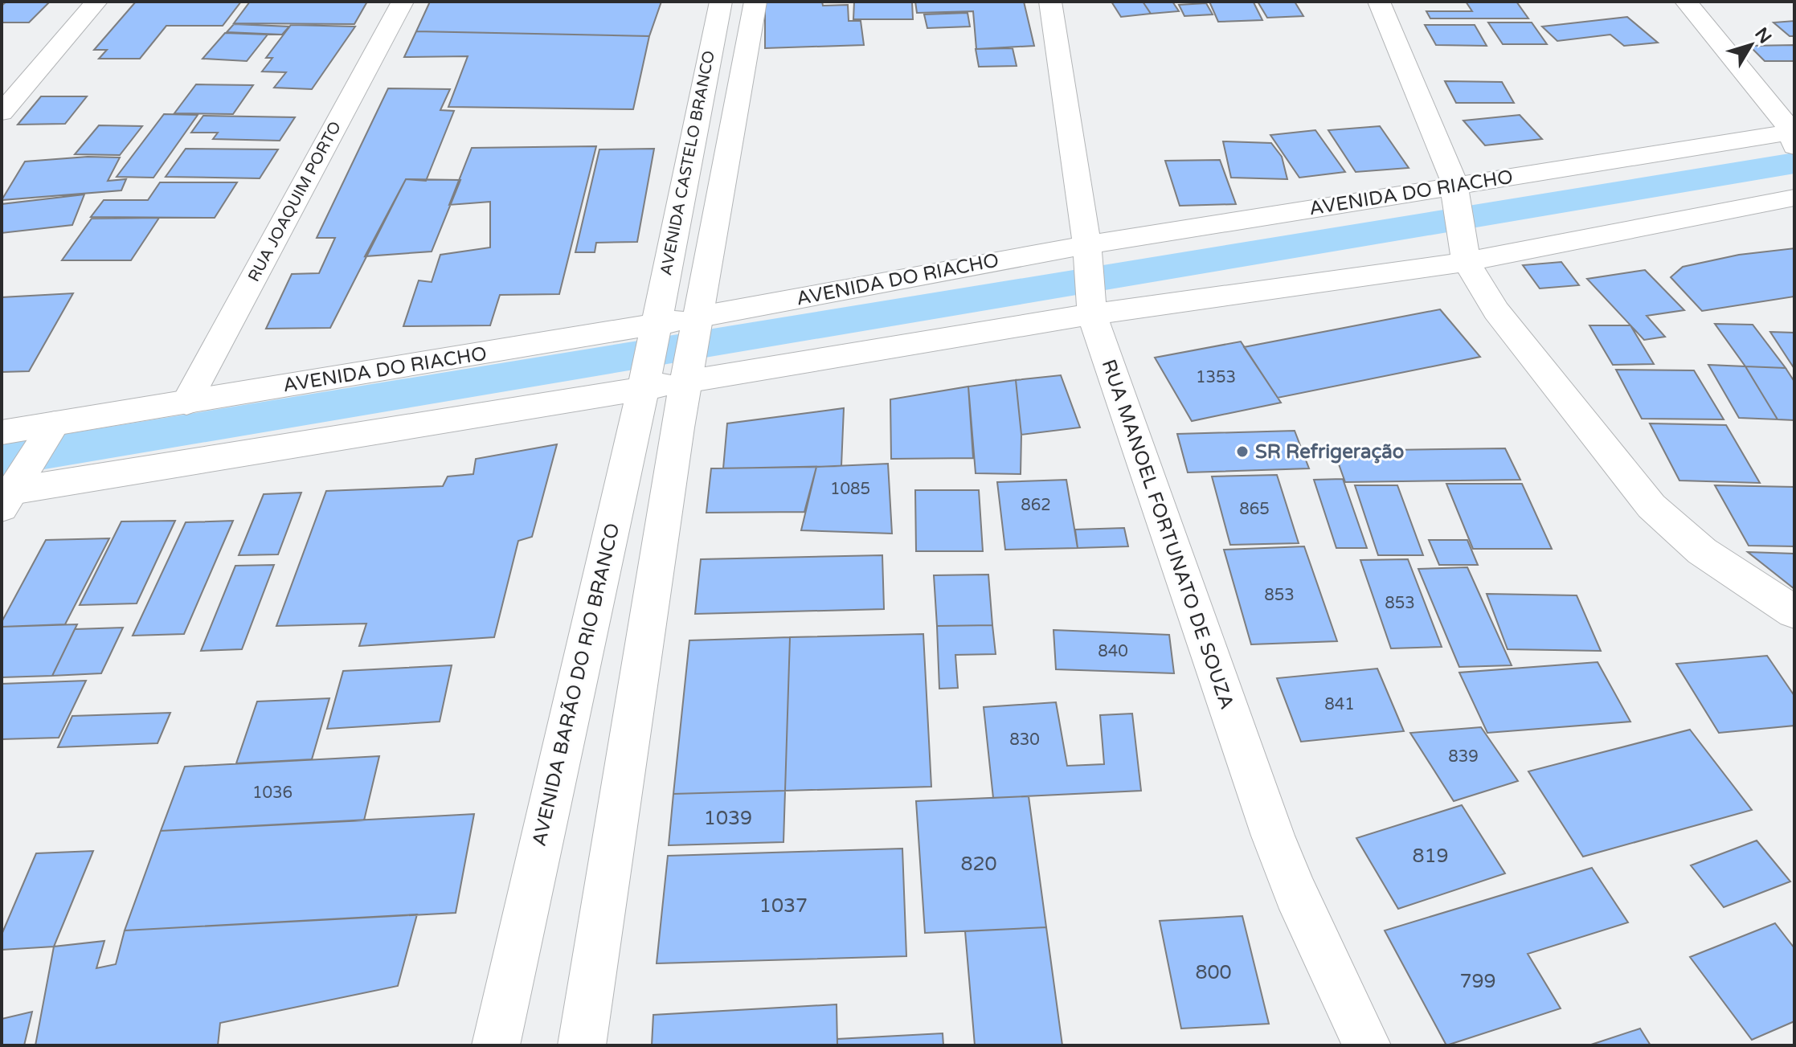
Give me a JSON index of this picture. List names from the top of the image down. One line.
{"streets":{"street":["AVENIDA CASTELO BRANCO","AVENIDA DO RIACHO","RUA JOAQUIM PORTO","RUA MANOEL FORTUNATO DE SOUZA","AVENIDA BARÃO DO RIO BRANCO"]},"crossings":[["AVENIDA CASTELO BRANCO","AVENIDA DO RIACHO"],["AVENIDA CASTELO BRANCO","AVENIDA BARÃO DO RIO BRANCO"],["AVENIDA DO RIACHO","RUA JOAQUIM PORTO"],["AVENIDA DO RIACHO","RUA MANOEL FORTUNATO DE SOUZA"],["AVENIDA DO RIACHO","AVENIDA BARÃO DO RIO BRANCO"]],"places":["SR Refrigeração"],"house_numbers":["1353","1085","862","865","853","853","840","841","830","839","1036","1039","819","820","1037","800","799"],"north":"top right"}
